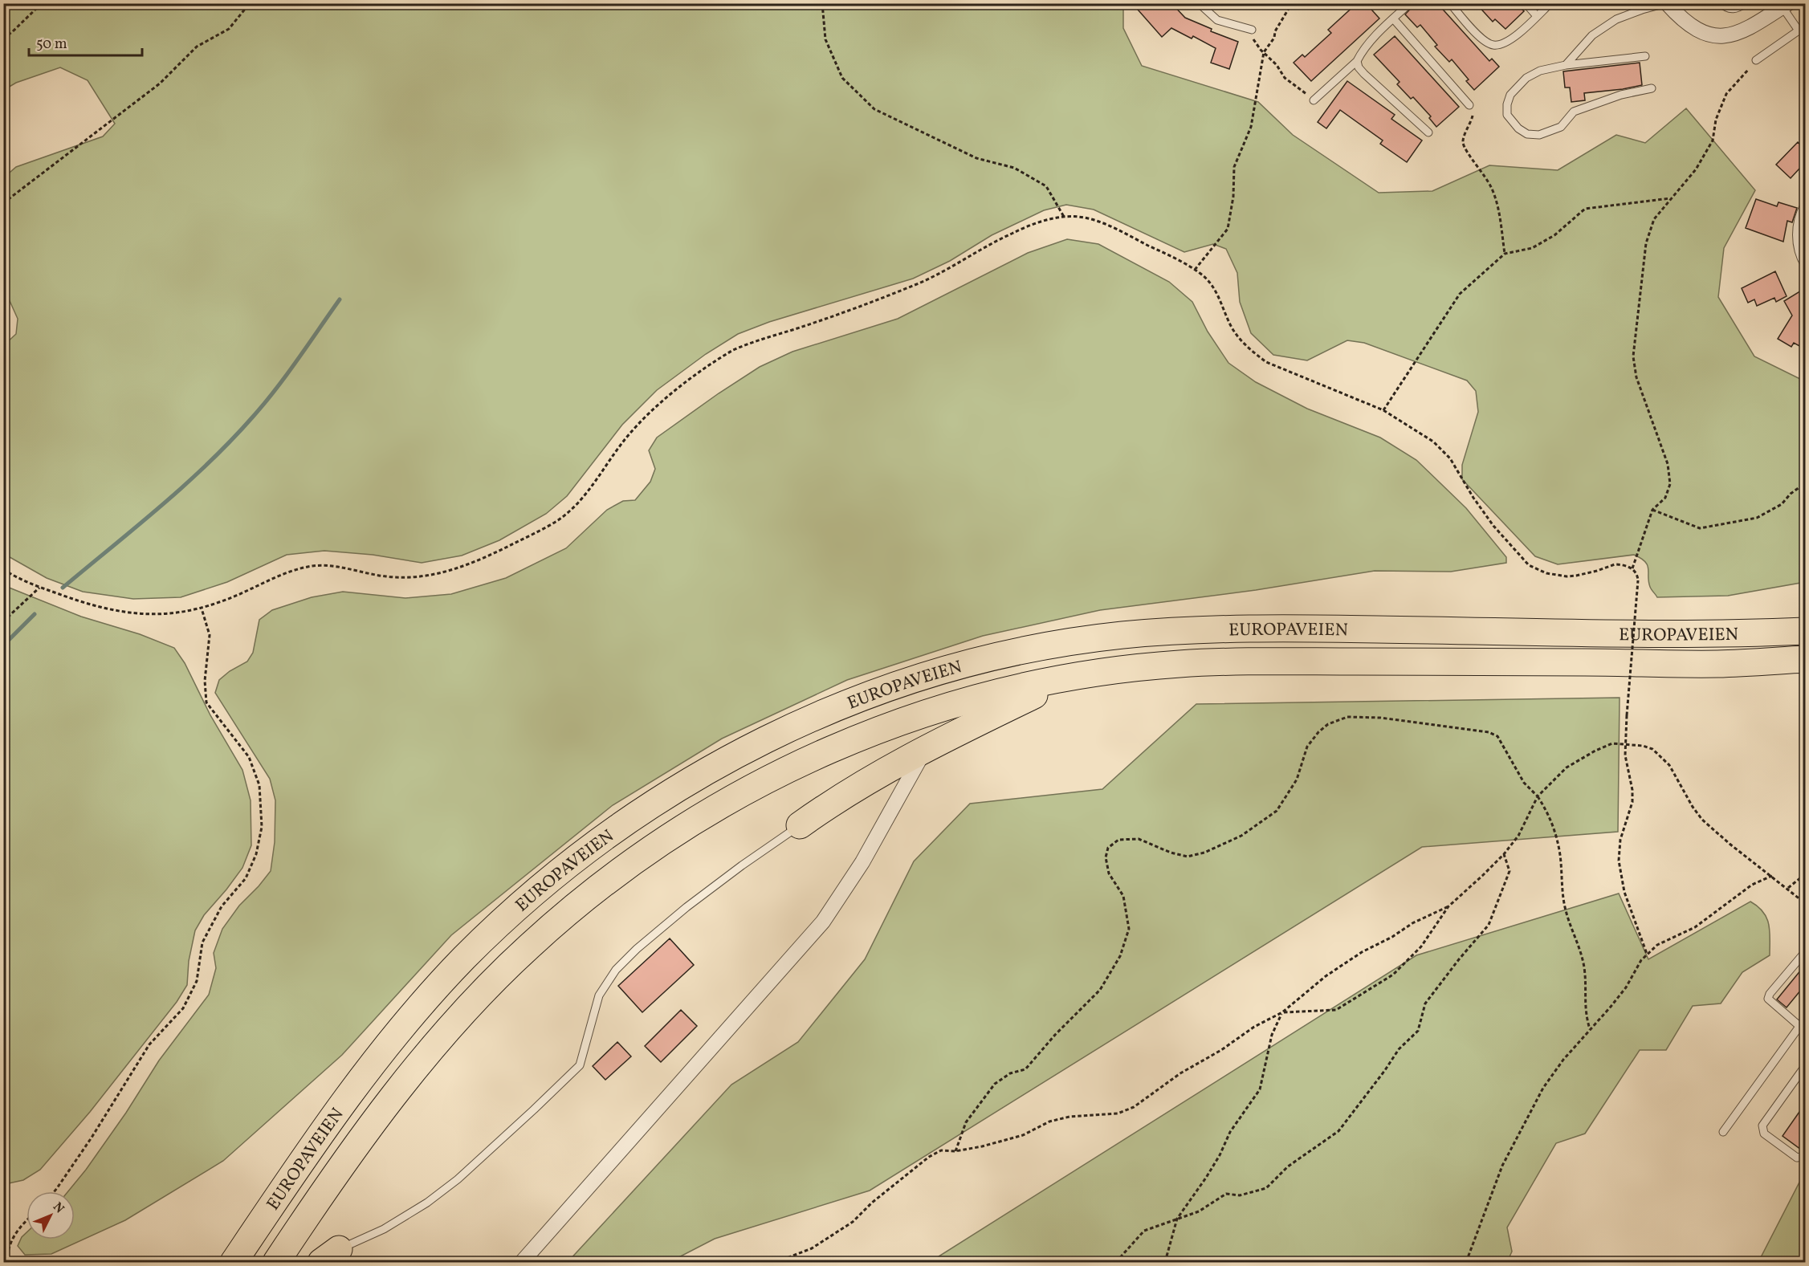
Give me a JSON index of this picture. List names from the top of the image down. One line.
{"streets":{"highway":["EUROPAVEIEN"]},"scale_bar":"50 m","north":"top right"}
